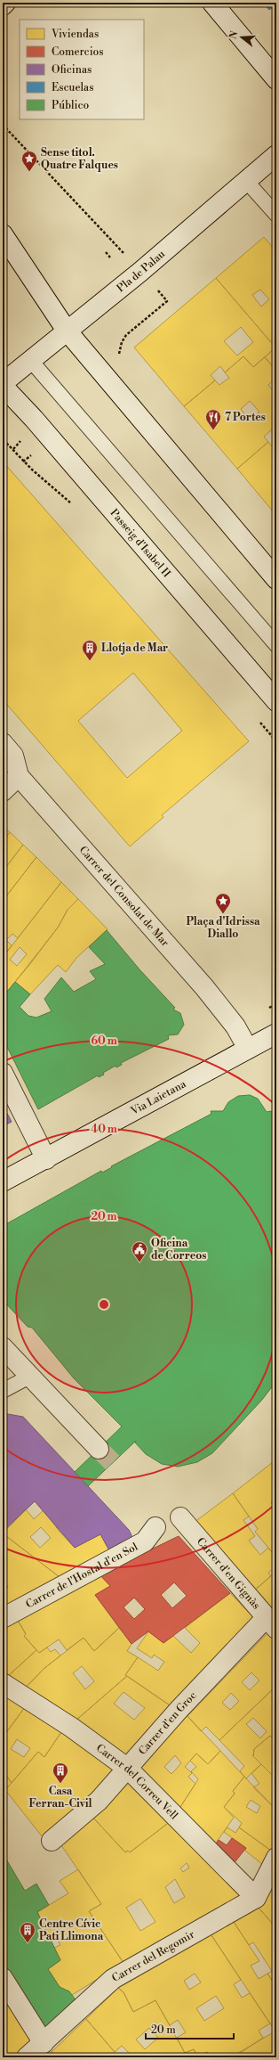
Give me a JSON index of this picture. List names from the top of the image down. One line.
{"streets":{"street":["Pla de Palau","Passeig d'Isabel II","Carrer del Consolat de Mar","Via Laietana","Carrer d'en Gignàs","Carrer de l'Hostal d'en Sol","Carrer d'en Groc","Carrer del Correu Vell","Carrer del Regomir"]},"crossings":[["Pla de Palau","Passeig d'Isabel II"],["Carrer del Consolat de Mar","Via Laietana"],["Carrer d'en Gignàs","Carrer d'en Groc"],["Carrer d'en Groc","Carrer del Correu Vell"],["Carrer del Correu Vell","Carrer del Regomir"]],"places":{"place":["Sense titol. Quatre Falques","Plaça d'Idrissa Diallo"],"restaurant":["7 Portes"],"building":["Llotja de Mar","Casa Ferran-Civil","Centre Cívic Pati Llimona"],"public building":["Oficina de Correos"]},"legend":["Viviendas","Comercios","Oficinas","Escuelas","Público"],"scale_bar":"20 m","north":"left","rings":["60 m","40 m","20 m"]}
